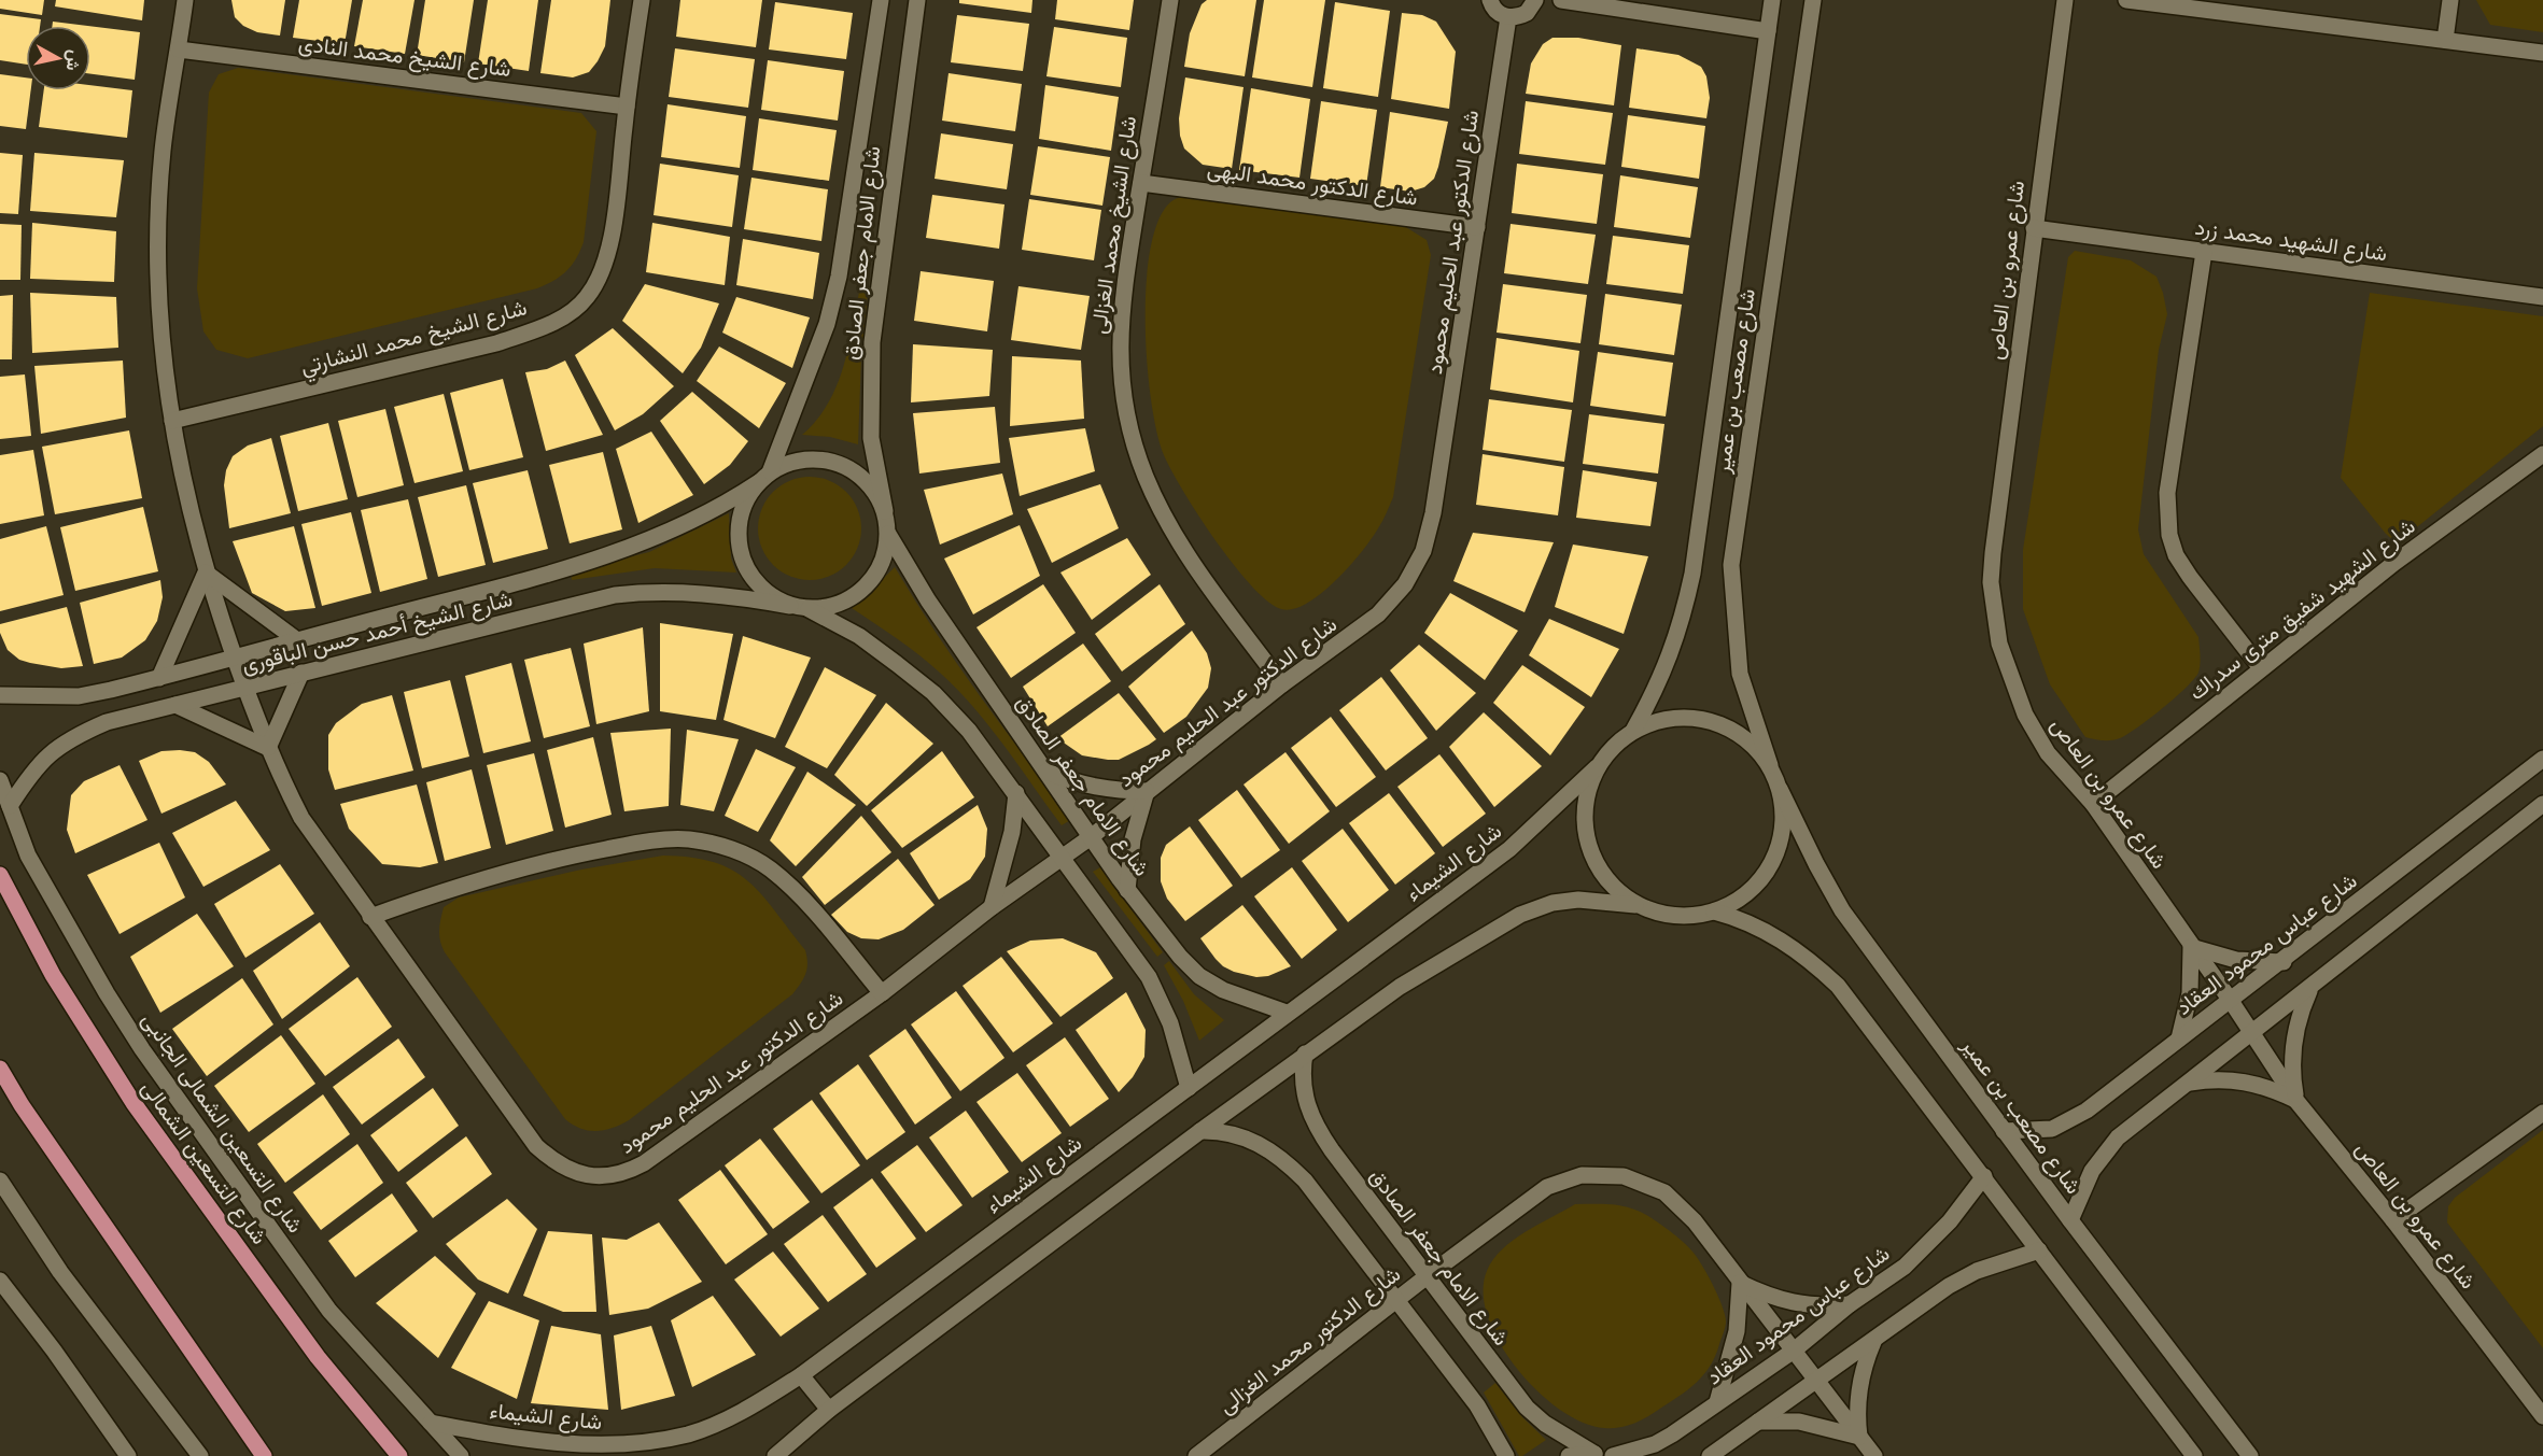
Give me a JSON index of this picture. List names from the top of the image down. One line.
{"streets":{"main road":["شارع التسعين الشمالى"],"street":["شارع الشيخ محمد النادى","شارع الدكتور محمد البهى","شارع الشيخ محمد الغزالى","شارع الشهيد محمد زرد","شارع الدكتور عبد الحليم محمود","شارع الامام جعفر الصادق","شارع عمرو بن العاص","شارع الشيخ محمد النشارتي","شارع مصعب بن عمير","شارع الشهيد شفيق مترى سدراك","شارع الشيخ أحمد حسن الباقورى","شارع الشيماء","شارع عباس محمود العقاد","شارع التسعين الشمالى الجانبى","شارع الدكتور محمد الغزالى"]},"crossings":[["شارع الشيخ محمد النادى","شارع الدكتور عبد الحليم محمود"],["شارع الشيخ محمد النادى","شارع الشيخ محمد النشارتي"],["شارع الدكتور محمد البهى","شارع الشيخ محمد الغزالى"],["شارع الدكتور محمد البهى","شارع الدكتور عبد الحليم محمود"],["شارع الشيخ محمد الغزالى","شارع الدكتور عبد الحليم محمود"],["شارع الشهيد محمد زرد","شارع عمرو بن العاص"],["شارع الدكتور عبد الحليم محمود","شارع الامام جعفر الصادق"],["شارع الدكتور عبد الحليم محمود","شارع الشيخ محمد النشارتي"],["شارع الدكتور عبد الحليم محمود","شارع الشيخ أحمد حسن الباقورى"],["شارع الامام جعفر الصادق","شارع الشيخ أحمد حسن الباقورى"],["شارع الامام جعفر الصادق","شارع الشيماء"],["شارع الامام جعفر الصادق","شارع الدكتور محمد الغزالى"],["شارع عمرو بن العاص","شارع الشهيد شفيق مترى سدراك"],["شارع عمرو بن العاص","شارع عباس محمود العقاد"],["شارع مصعب بن عمير","شارع الشيماء"],["شارع مصعب بن عمير","شارع عباس محمود العقاد"],["شارع الشيخ أحمد حسن الباقورى","شارع التسعين الشمالى الجانبى"],["شارع الشيماء","شارع التسعين الشمالى الجانبى"],["شارع عباس محمود العقاد","شارع الدكتور محمد الغزالى"]],"north":"right"}
